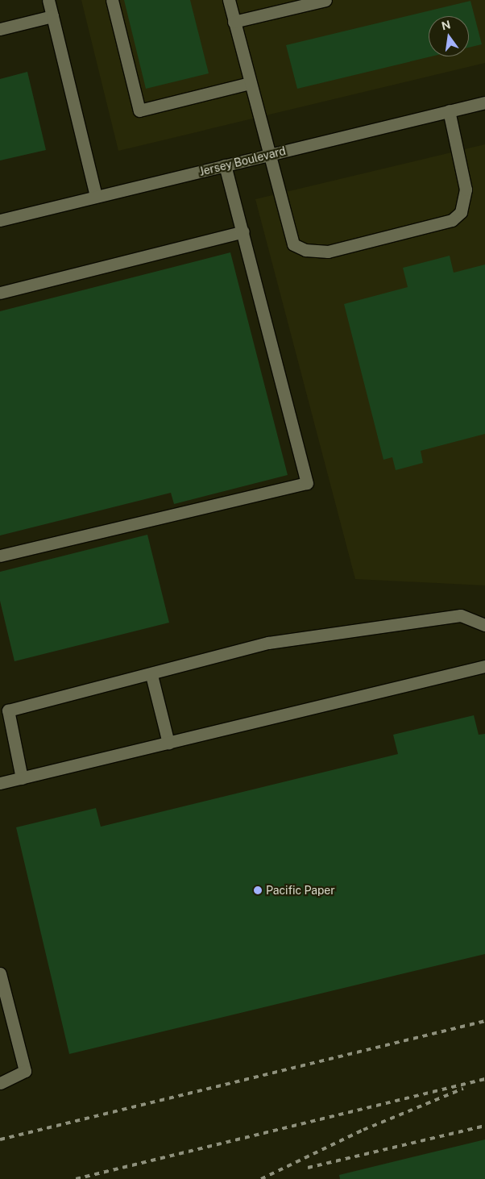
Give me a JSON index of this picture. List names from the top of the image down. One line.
{"streets":{"street":["Jersey Boulevard"]},"places":["Pacific Paper"],"north":"top"}
